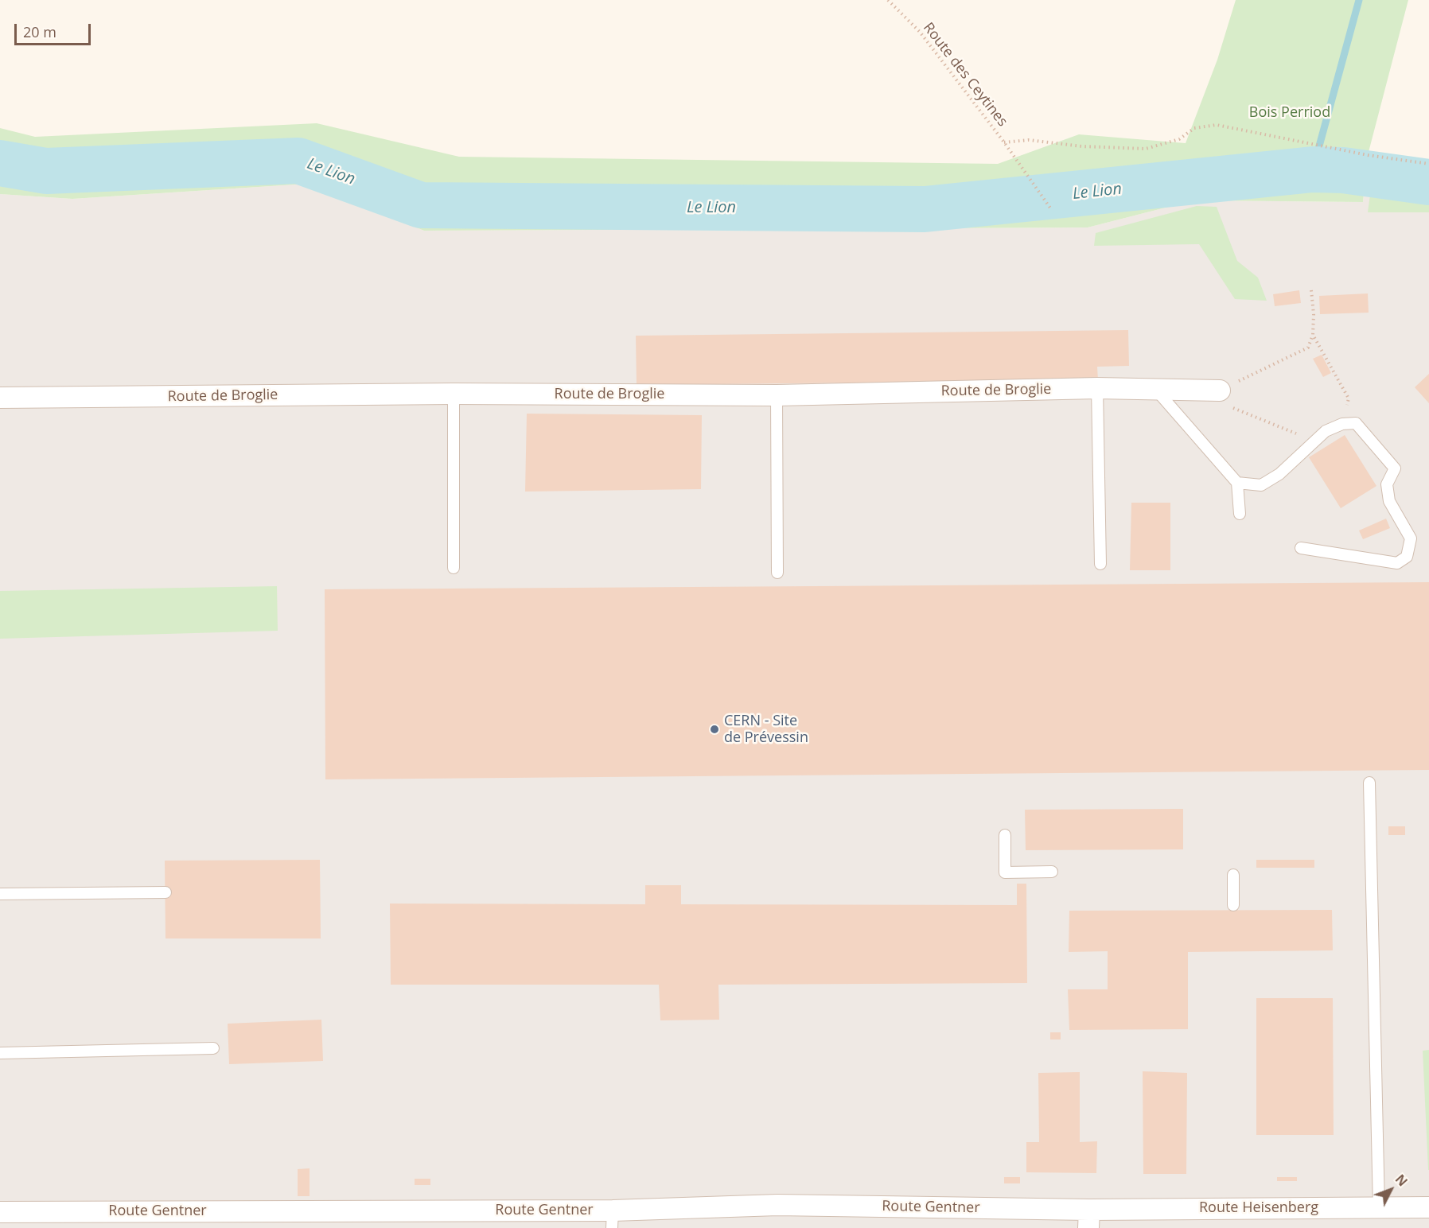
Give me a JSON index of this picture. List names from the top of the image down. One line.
{"streets":{"street":["Route de Broglie","Route Gentner","Route Heisenberg"],"path":["Route des Ceytines"]},"crossings":[["Route Gentner","Route Heisenberg"]],"water":["Le Lion"],"parks":["Bois Perriod"],"places":["CERN - Site de Prévessin"],"scale_bar":"20 m","north":"top right"}
